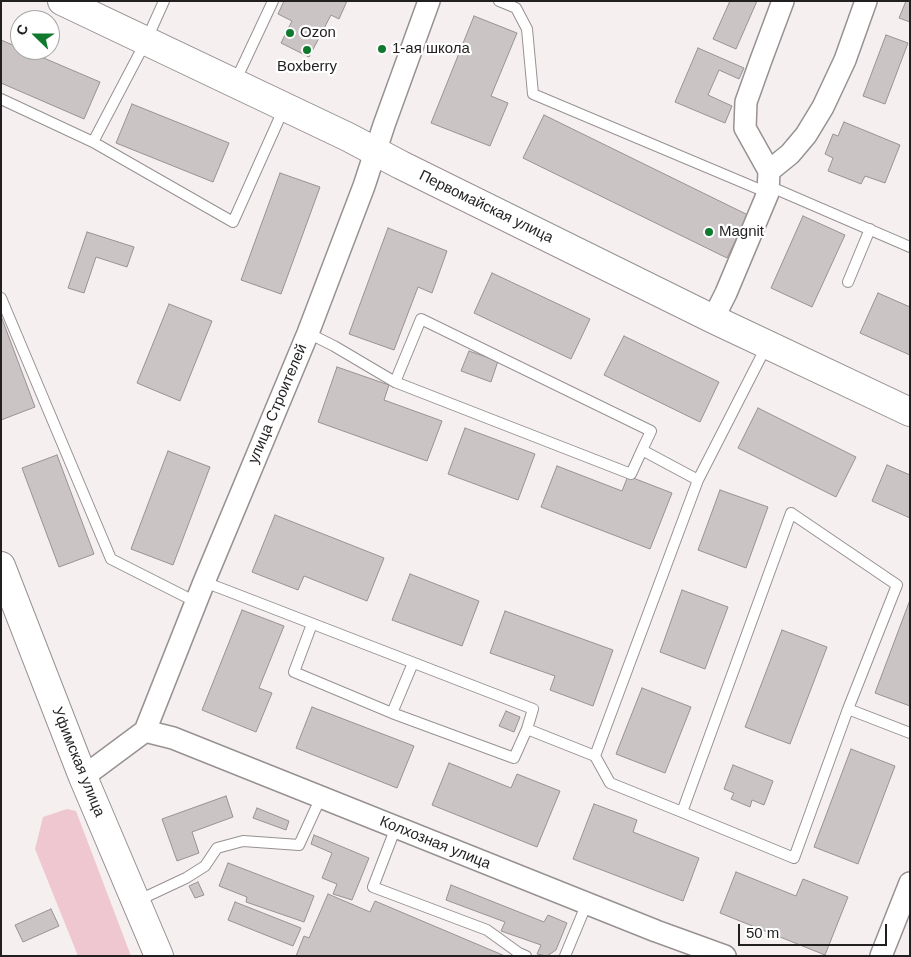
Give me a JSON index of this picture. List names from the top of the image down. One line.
{"streets":{"street":["Первомайская улица","улица Строителей","Уфимская улица","Колхозная улица"]},"crossings":[["Первомайская улица","улица Строителей"],["улица Строителей","Колхозная улица"]],"places":["Ozon","1-ая школа","Boxberry","Magnit"],"scale_bar":"50 m","north":"left"}
